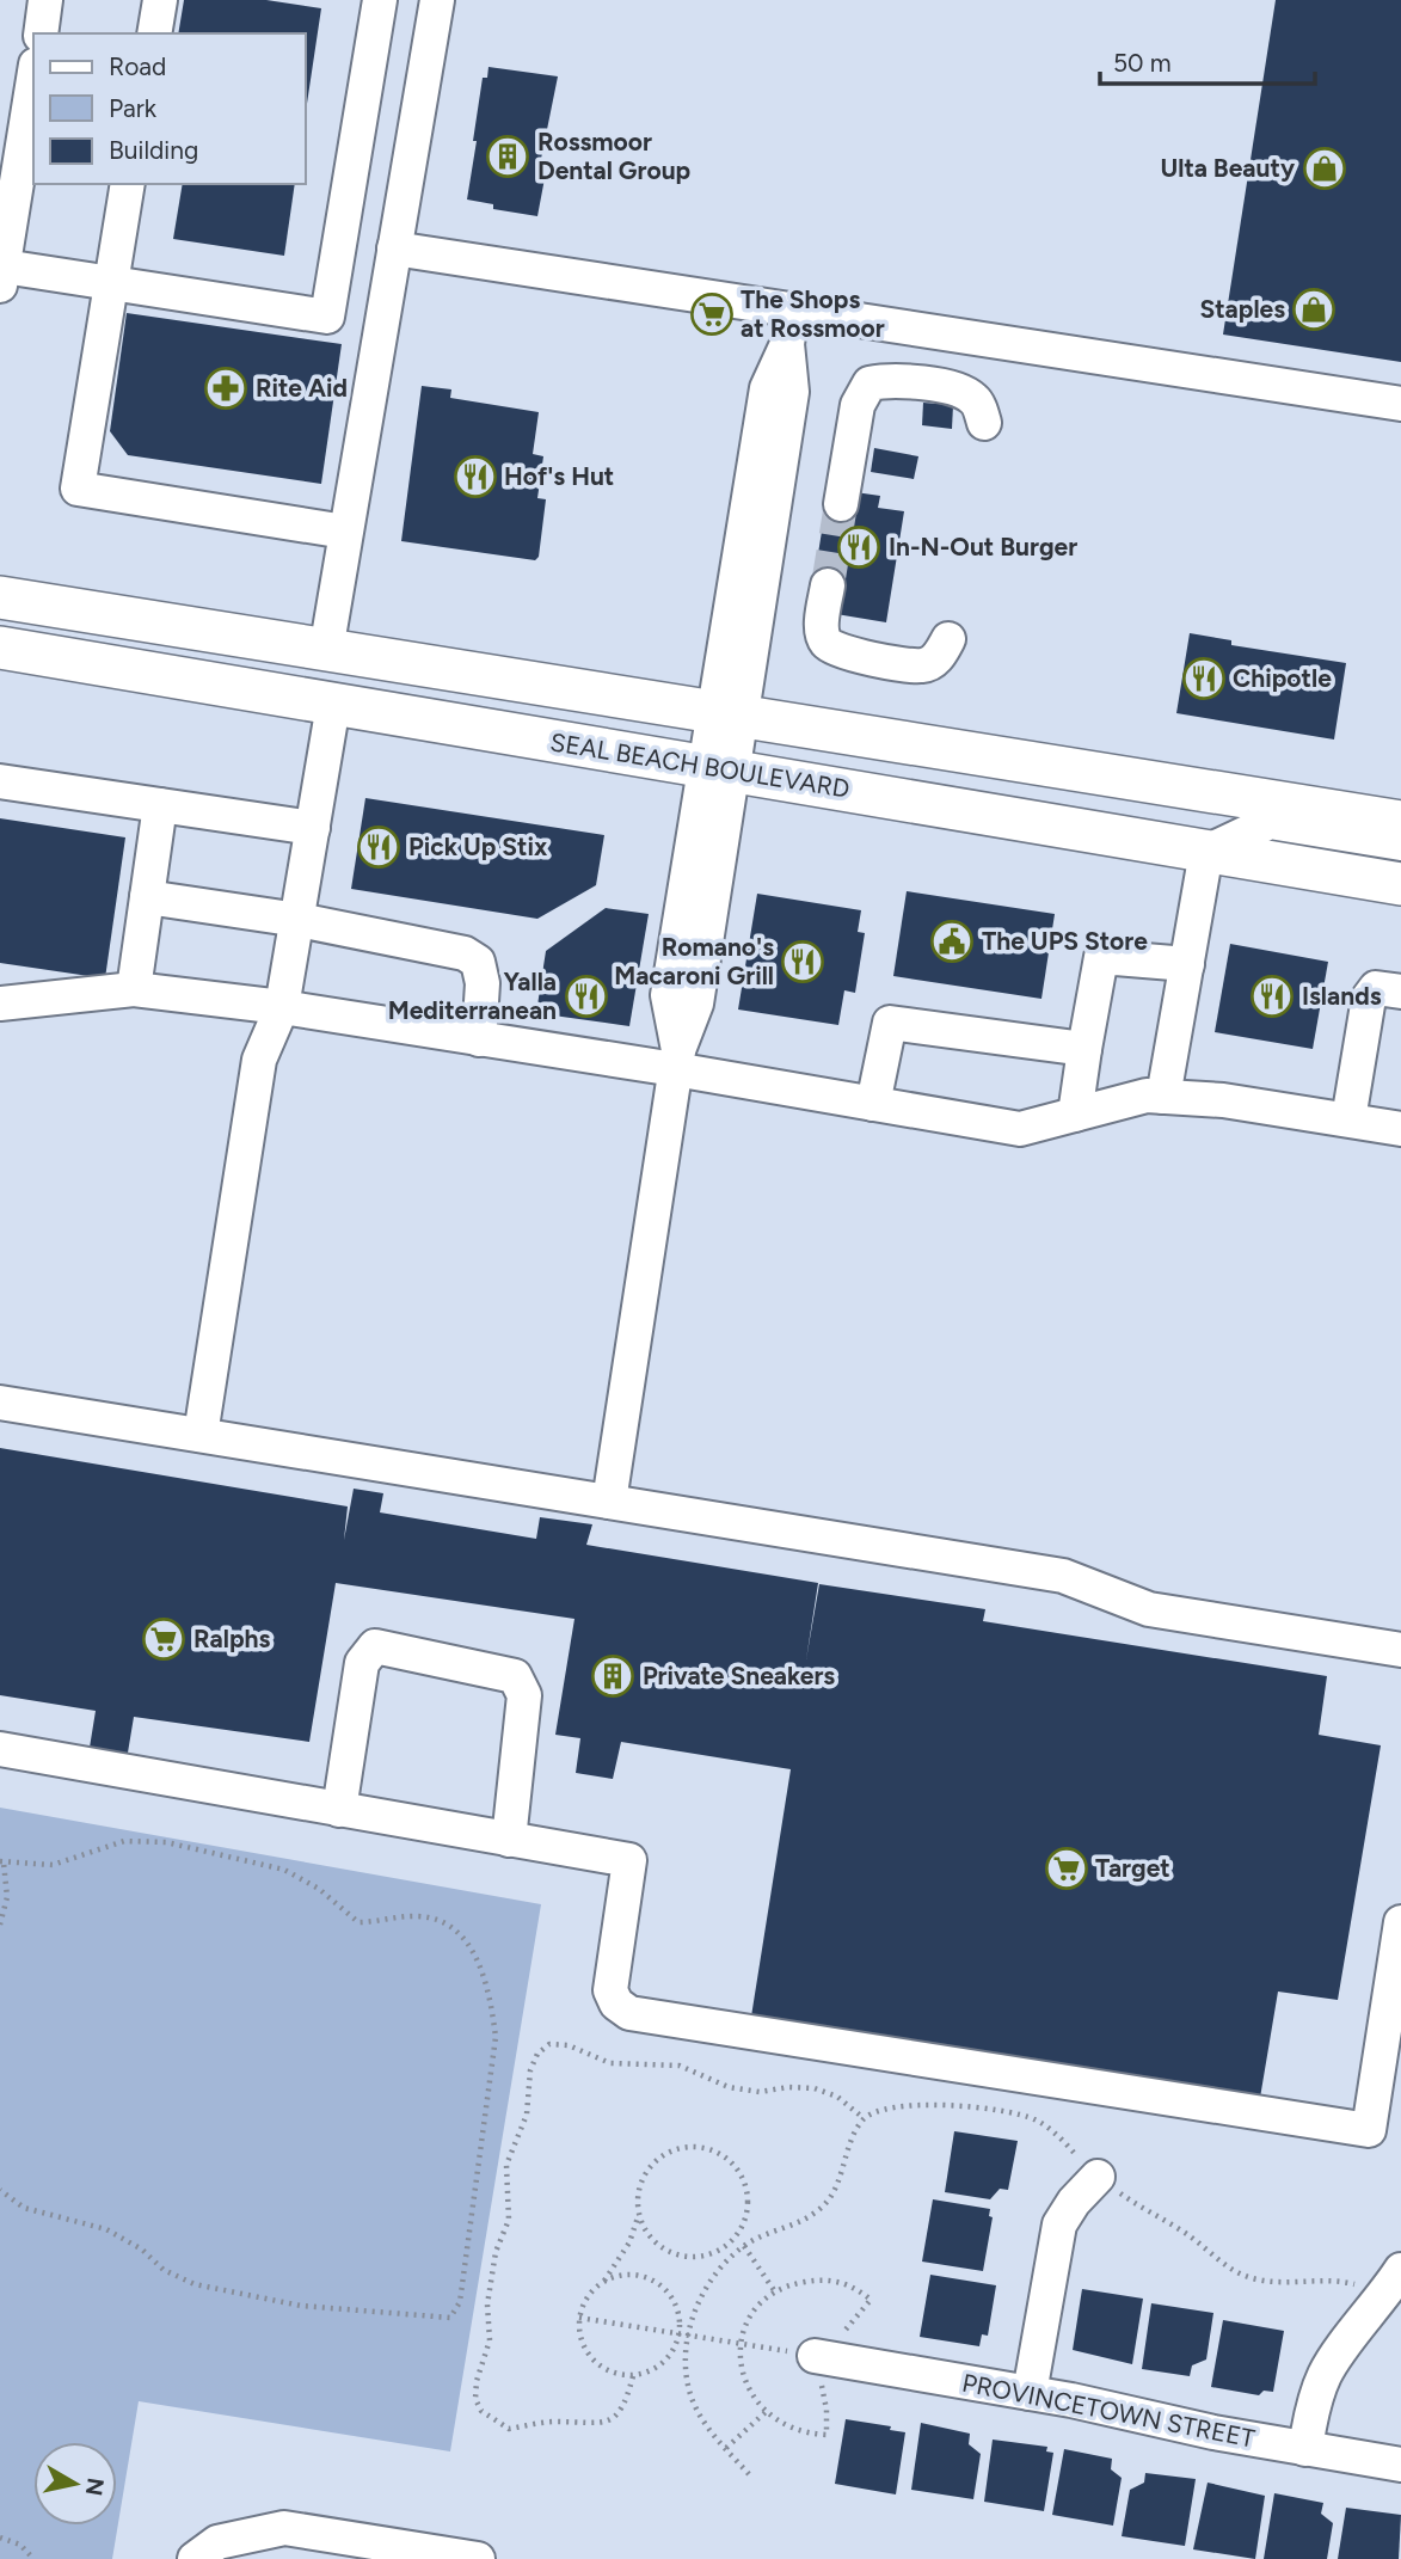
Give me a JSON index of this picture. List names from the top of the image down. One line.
{"streets":{"main road":["SEAL BEACH BOULEVARD"],"street":["PROVINCETOWN STREET"]},"places":{"building":["Rossmoor Dental Group","Private Sneakers"],"shop":["Ulta Beauty","Staples"],"supermarket":["The Shops at Rossmoor","Ralphs","Target"],"pharmacy":["Rite Aid"],"restaurant":["Hof's Hut","In-N-Out Burger","Chipotle","Pick Up Stix","Romano's Macaroni Grill","Yalla Mediterranean","Islands"],"public building":["The UPS Store"]},"legend":["Road","Park","Building"],"scale_bar":"50 m","north":"right"}
